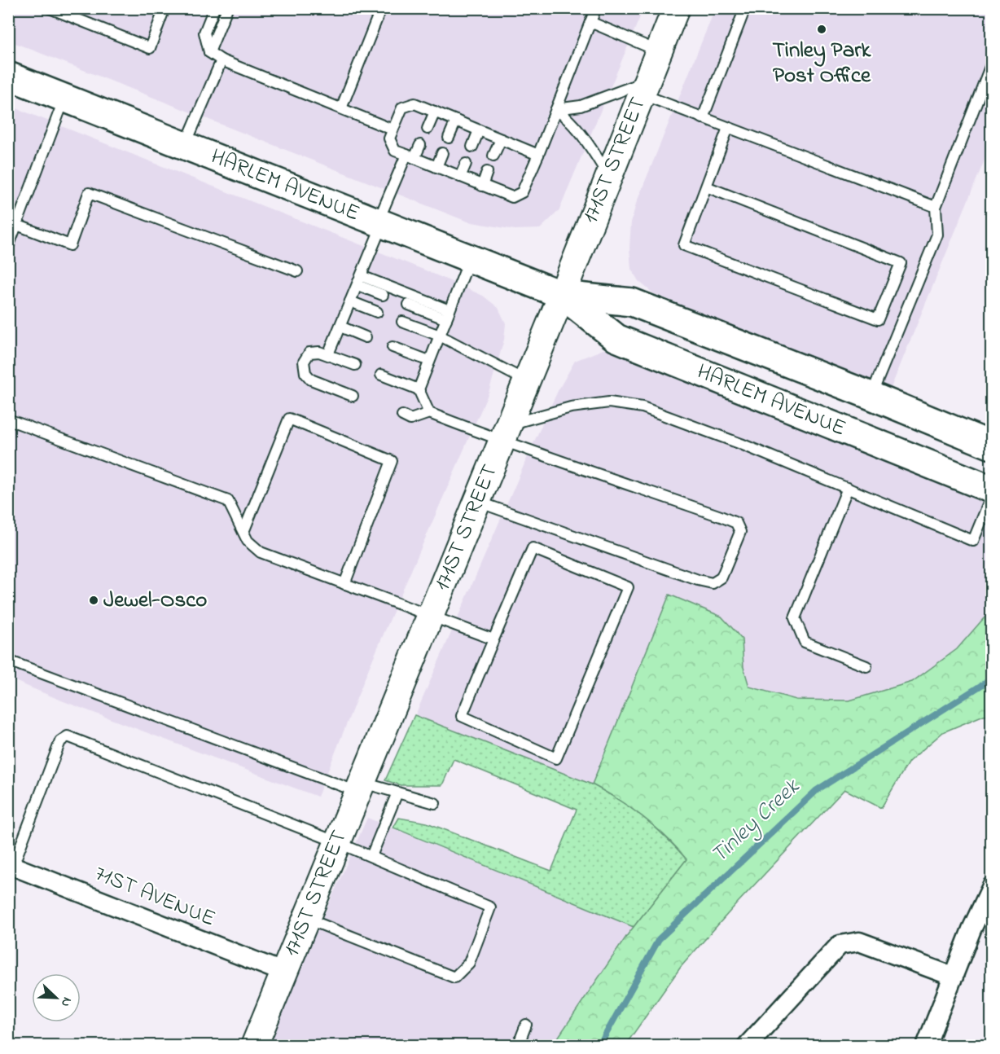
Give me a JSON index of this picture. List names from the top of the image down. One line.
{"streets":{"main road":["HARLEM AVENUE"],"street":["171ST STREET","71ST AVENUE"]},"crossings":[["171ST STREET","HARLEM AVENUE"],["171ST STREET","71ST AVENUE"]],"water":["Tinley Creek"],"places":["Tinley Park Post Office","Jewel-Osco"],"north":"bottom right"}
